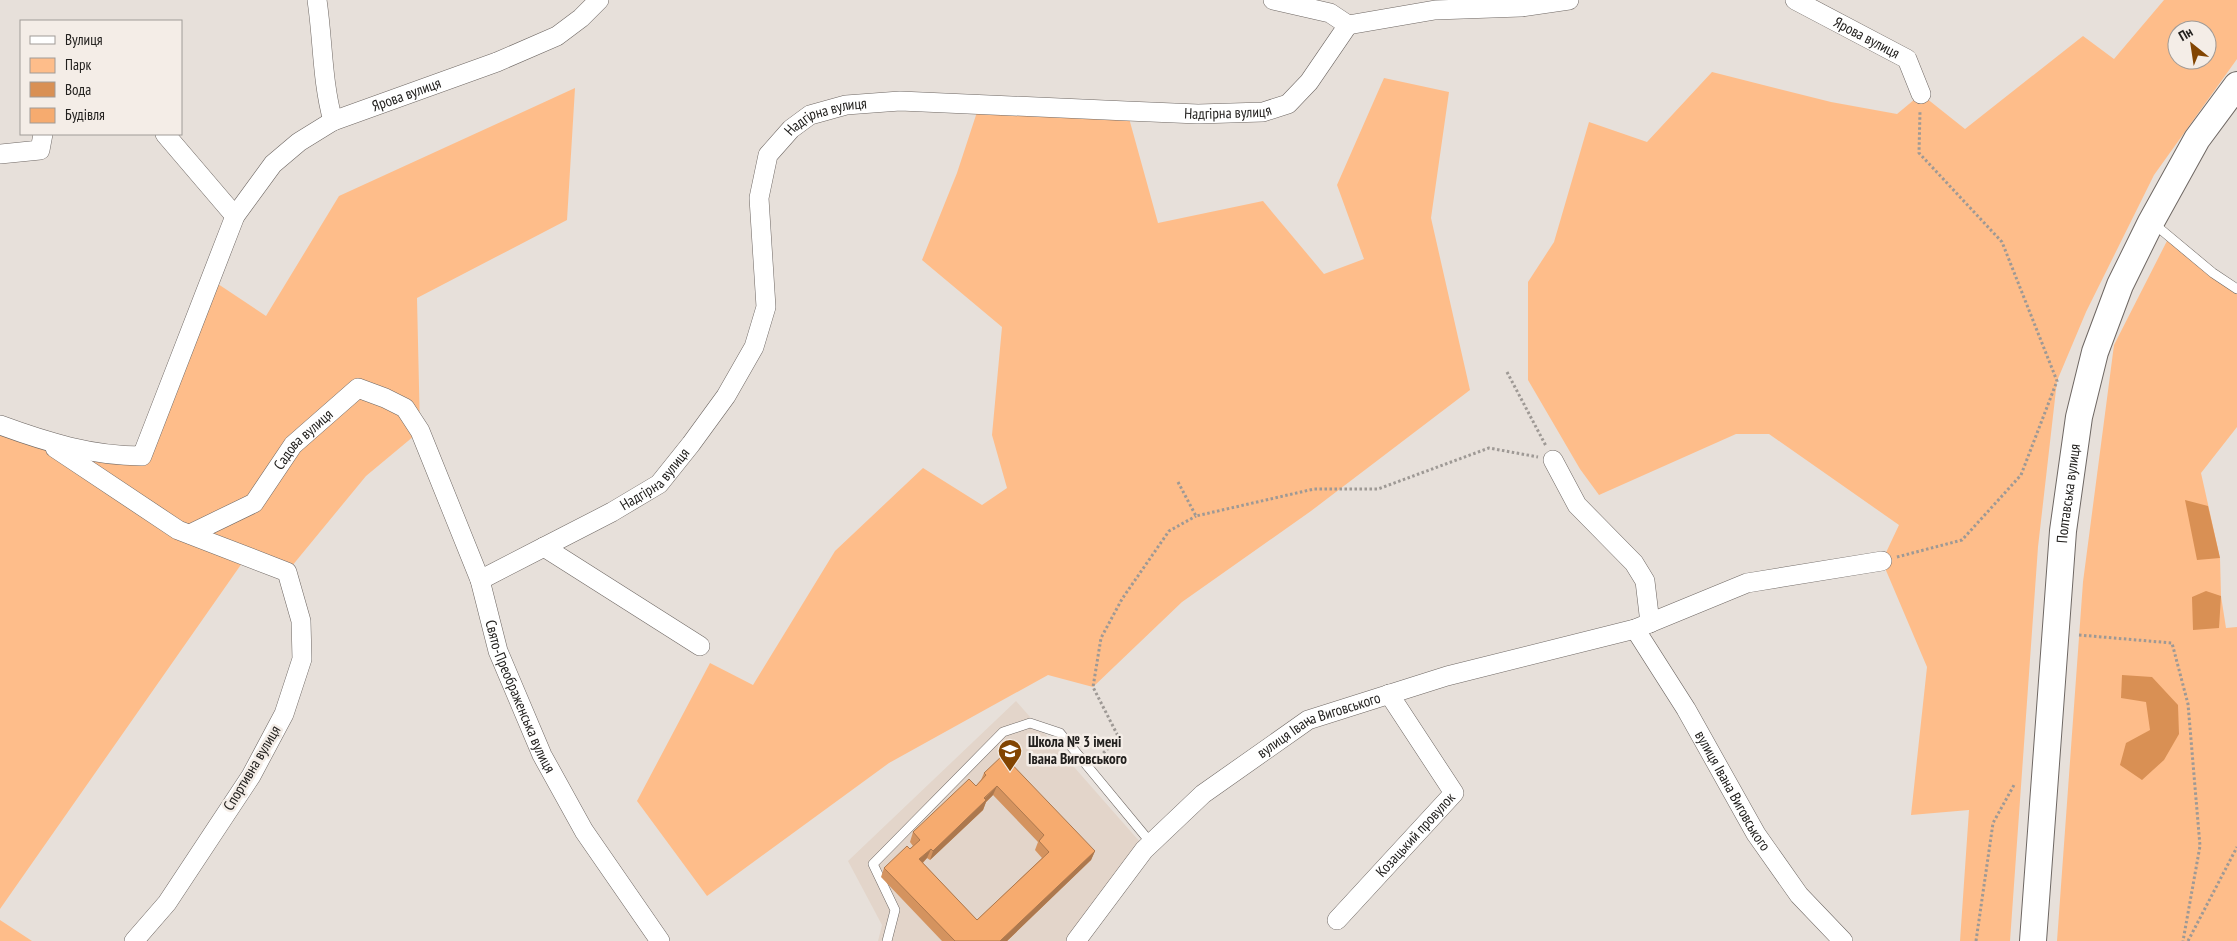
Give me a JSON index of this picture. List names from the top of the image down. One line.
{"streets":{"main road":["Полтавська вулиця"],"street":["Ярова вулиця","Надгірна вулиця","Садова вулиця","Свято-Преображенська вулиця","вулиця Івана Виговського","Спортивна вулиця","Козацький провулок"]},"crossings":[["Надгірна вулиця","Свято-Преображенська вулиця"],["Садова вулиця","Свято-Преображенська вулиця"],["Садова вулиця","Спортивна вулиця"],["вулиця Івана Виговського","Козацький провулок"]],"places":{"school or university":["Школа № 3 імені Івана Виговського"]},"legend":["Вулиця","Парк","Вода","Будівля"],"north":"top left"}
